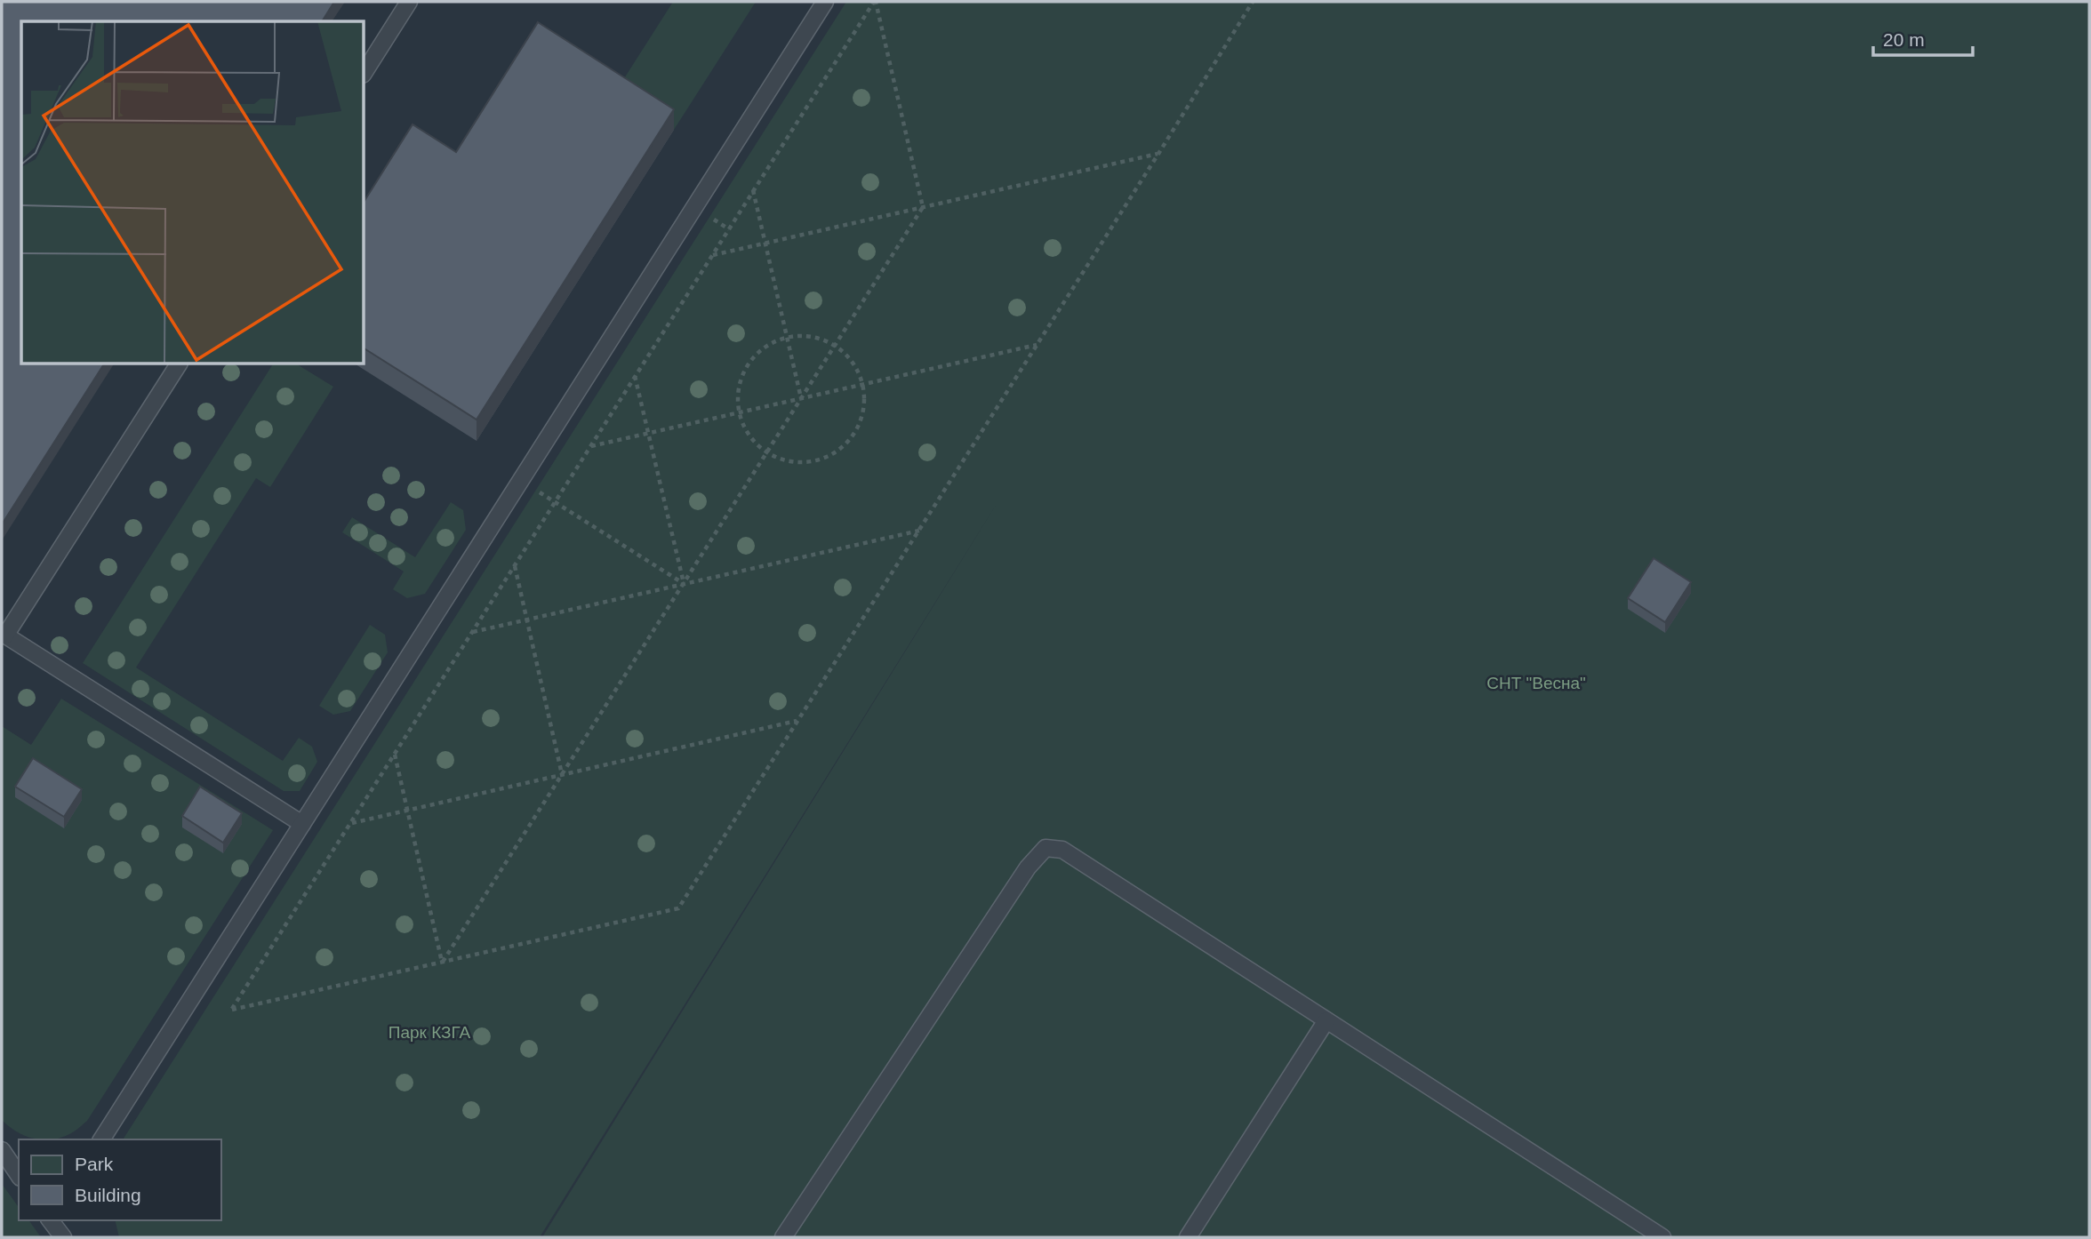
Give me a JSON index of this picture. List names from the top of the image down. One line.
{"parks":["СНТ \"Весна\"","Парк КЗГА"],"legend":["Park","Building"],"scale_bar":"20 m"}
